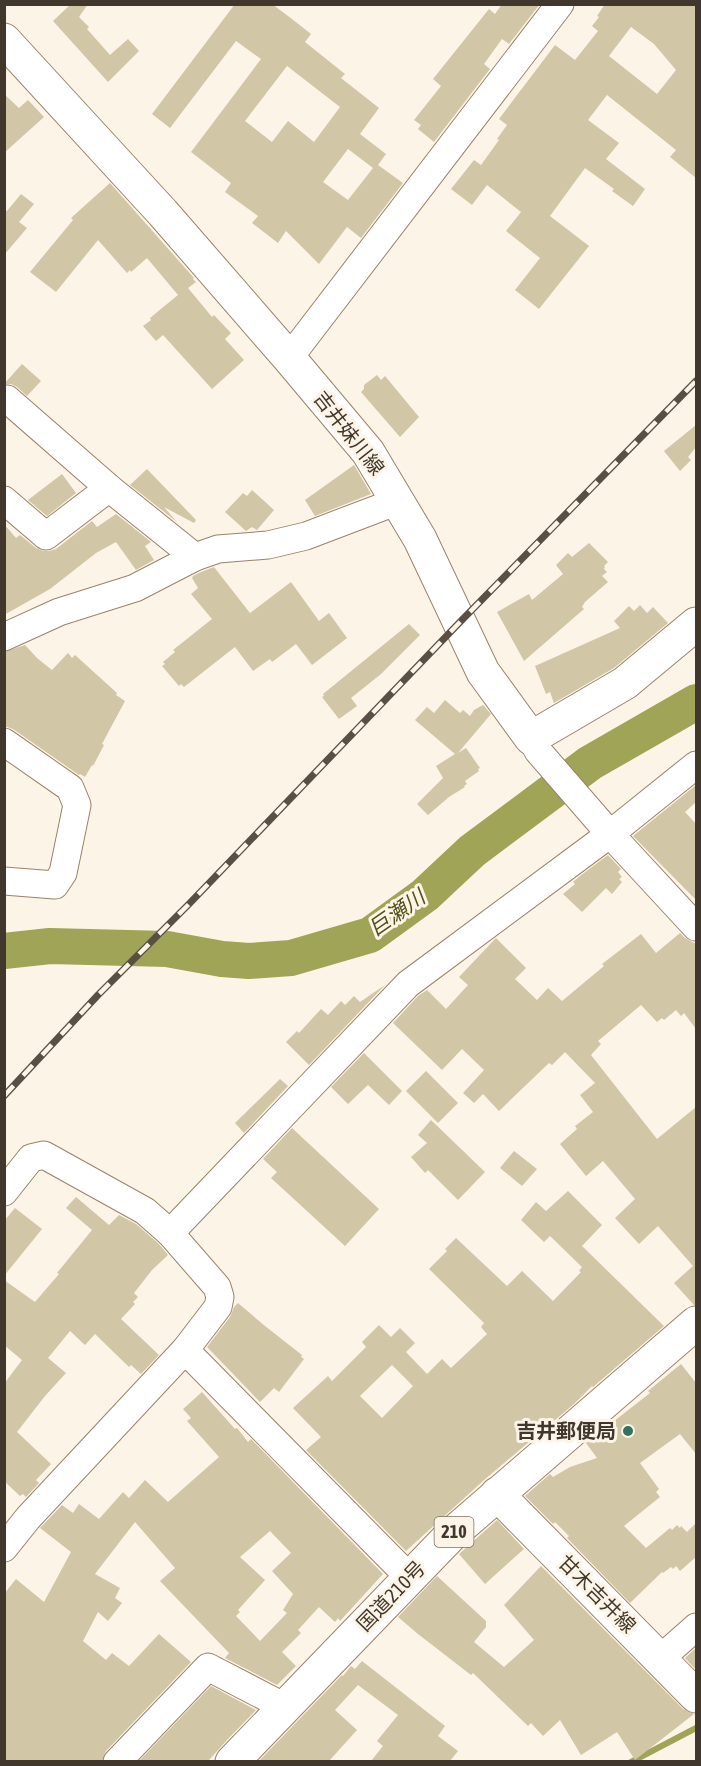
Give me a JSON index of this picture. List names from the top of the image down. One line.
{"streets":{"main road":["吉井妹川線","210","甘木吉井線","国道210号"]},"crossings":[["甘木吉井線","国道210号"]],"water":["巨瀬川"],"places":["吉井郵便局"]}
